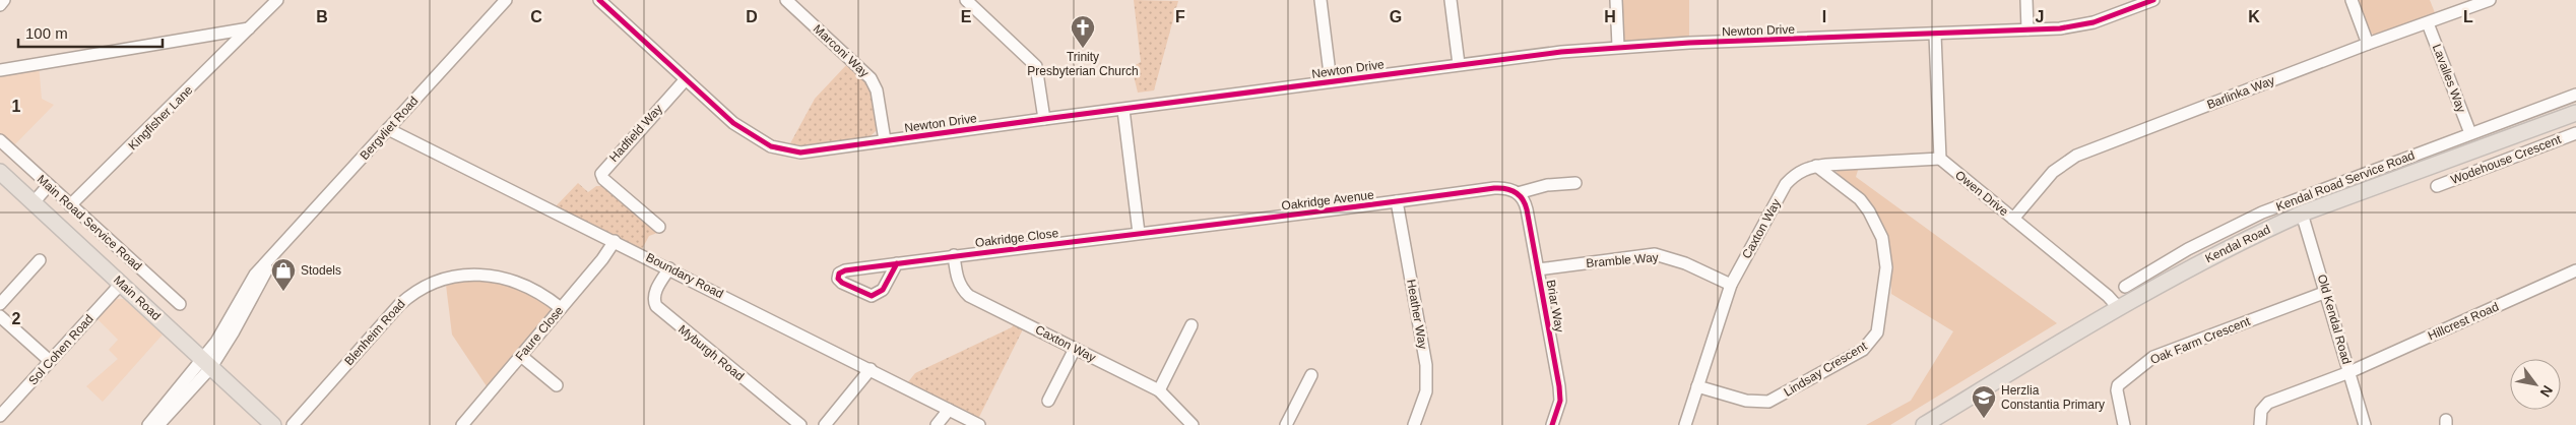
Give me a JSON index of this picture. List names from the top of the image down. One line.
{"streets":{"main road":["Kendal Road","Main Road"],"street":["Newton Drive","Marconi Way","Lavalles Way","Barlinka Way","Kingfisher Lane","Bergvliet Road","Hadfield Way","Wodehouse Crescent","Kendal Road Service Road","Owen Drive","Oakridge Avenue","Main Road Service Road","Caxton Way","Oakridge Close","Bramble Way","Boundary Road","Briar Way","Heather Way","Old Kendal Road","Hillcrest Road","Blenheim Road","Faure Close","Oak Farm Crescent","Sol Cohen Road","Myburgh Road","Lindsay Crescent"]},"crossings":[["Newton Drive","Marconi Way"],["Newton Drive","Hadfield Way"],["Lavalles Way","Barlinka Way"],["Lavalles Way","Kendal Road Service Road"],["Barlinka Way","Owen Drive"],["Kingfisher Lane","Main Road Service Road"],["Bergvliet Road","Boundary Road"],["Bergvliet Road","Main Road"],["Owen Drive","Caxton Way"],["Owen Drive","Kendal Road"],["Oakridge Avenue","Oakridge Close"],["Oakridge Avenue","Briar Way"],["Oakridge Avenue","Heather Way"],["Caxton Way","Oakridge Close"],["Caxton Way","Bramble Way"],["Caxton Way","Lindsay Crescent"],["Kendal Road","Old Kendal Road"],["Bramble Way","Briar Way"],["Boundary Road","Faure Close"],["Boundary Road","Myburgh Road"],["Main Road","Sol Cohen Road"],["Old Kendal Road","Hillcrest Road"],["Old Kendal Road","Oak Farm Crescent"],["Blenheim Road","Faure Close"]],"places":{"church":["Trinity Presbyterian Church"],"shop":["Stodels"],"school or university":["Herzlia Constantia Primary"]},"scale_bar":"100 m","north":"bottom right","grid":{"columns":["B","C","D","E","F","G","H","I","J","K","L"],"rows":["1","2"]}}
